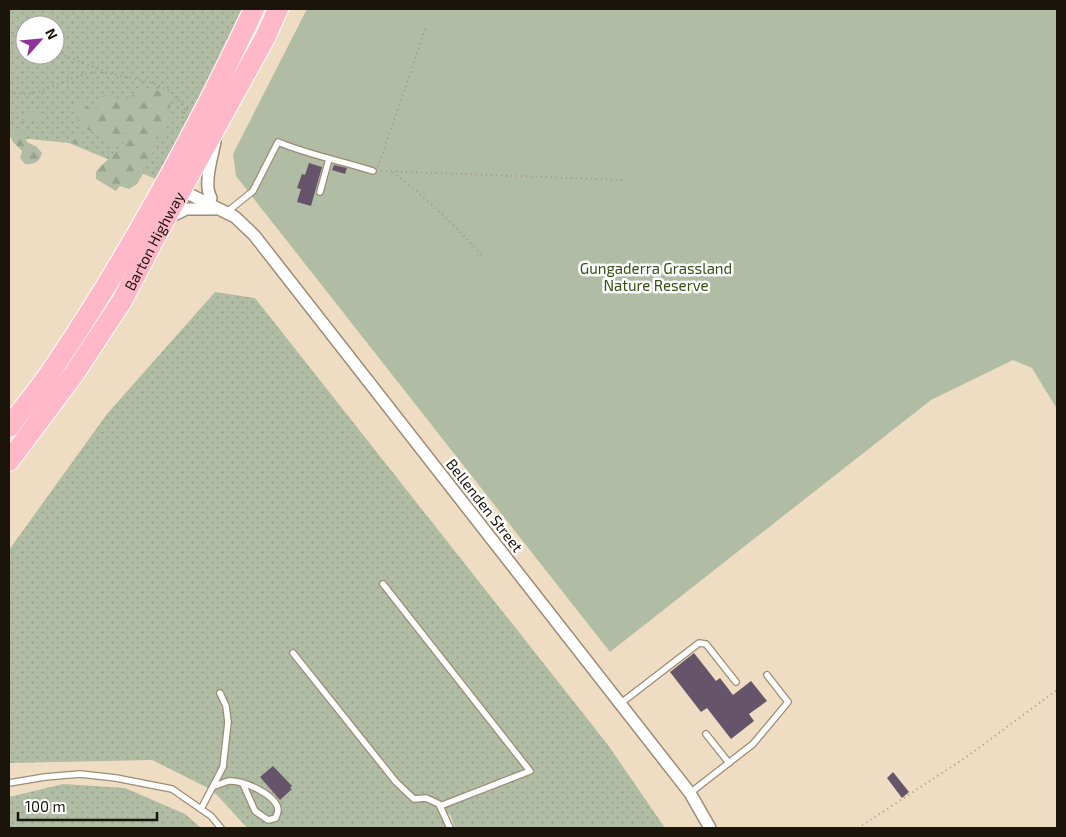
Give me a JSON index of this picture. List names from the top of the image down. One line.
{"streets":{"highway":["Barton Highway"],"street":["Bellenden Street"]},"crossings":[["Barton Highway","Bellenden Street"]],"parks":["Gungaderra Grassland Nature Reserve"],"scale_bar":"100 m","north":"top right"}
